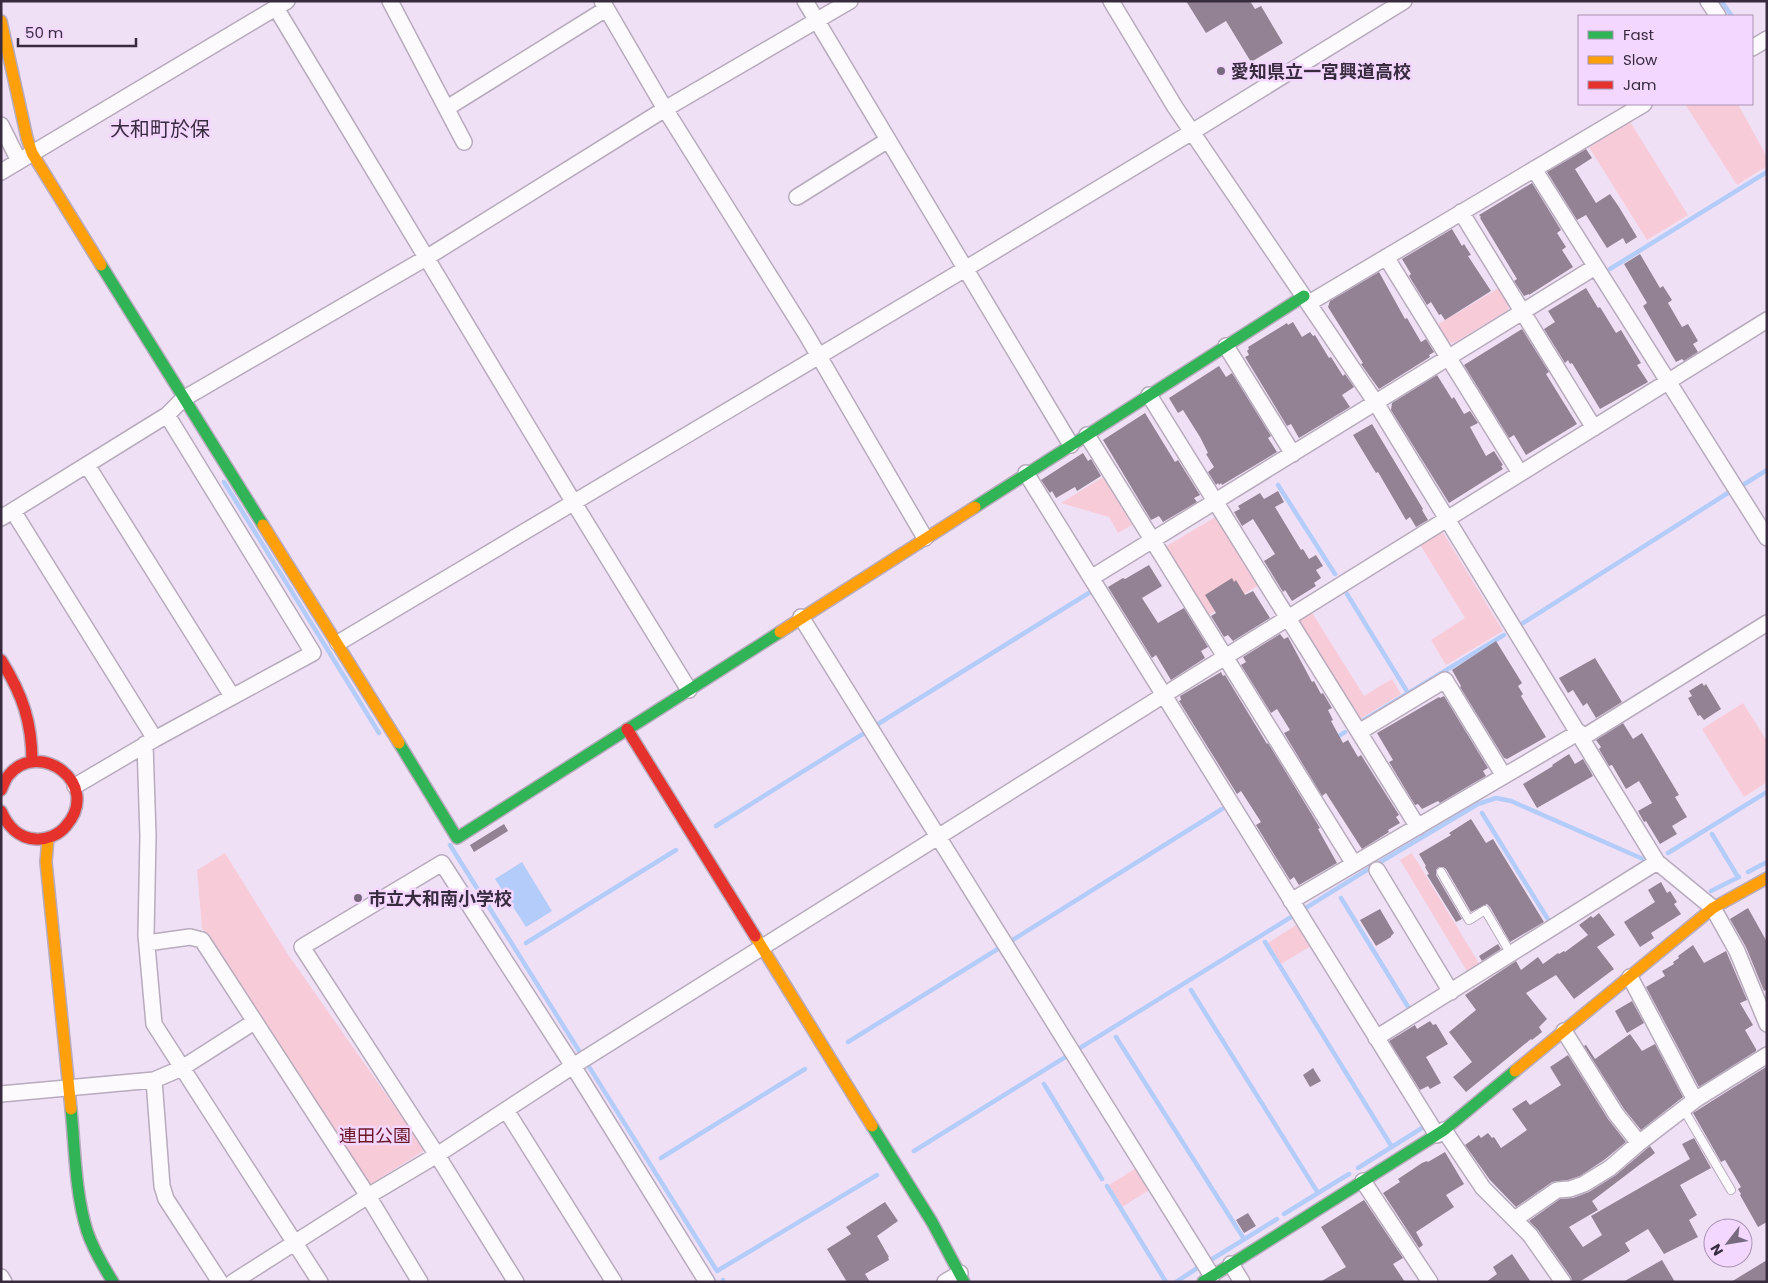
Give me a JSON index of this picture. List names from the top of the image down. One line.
{"districts":["大和町於保"],"parks":["連田公園"],"places":["愛知県立一宮興道高校","市立大和南小学校"],"legend":["Fast","Slow","Jam"],"scale_bar":"50 m","north":"bottom left"}
